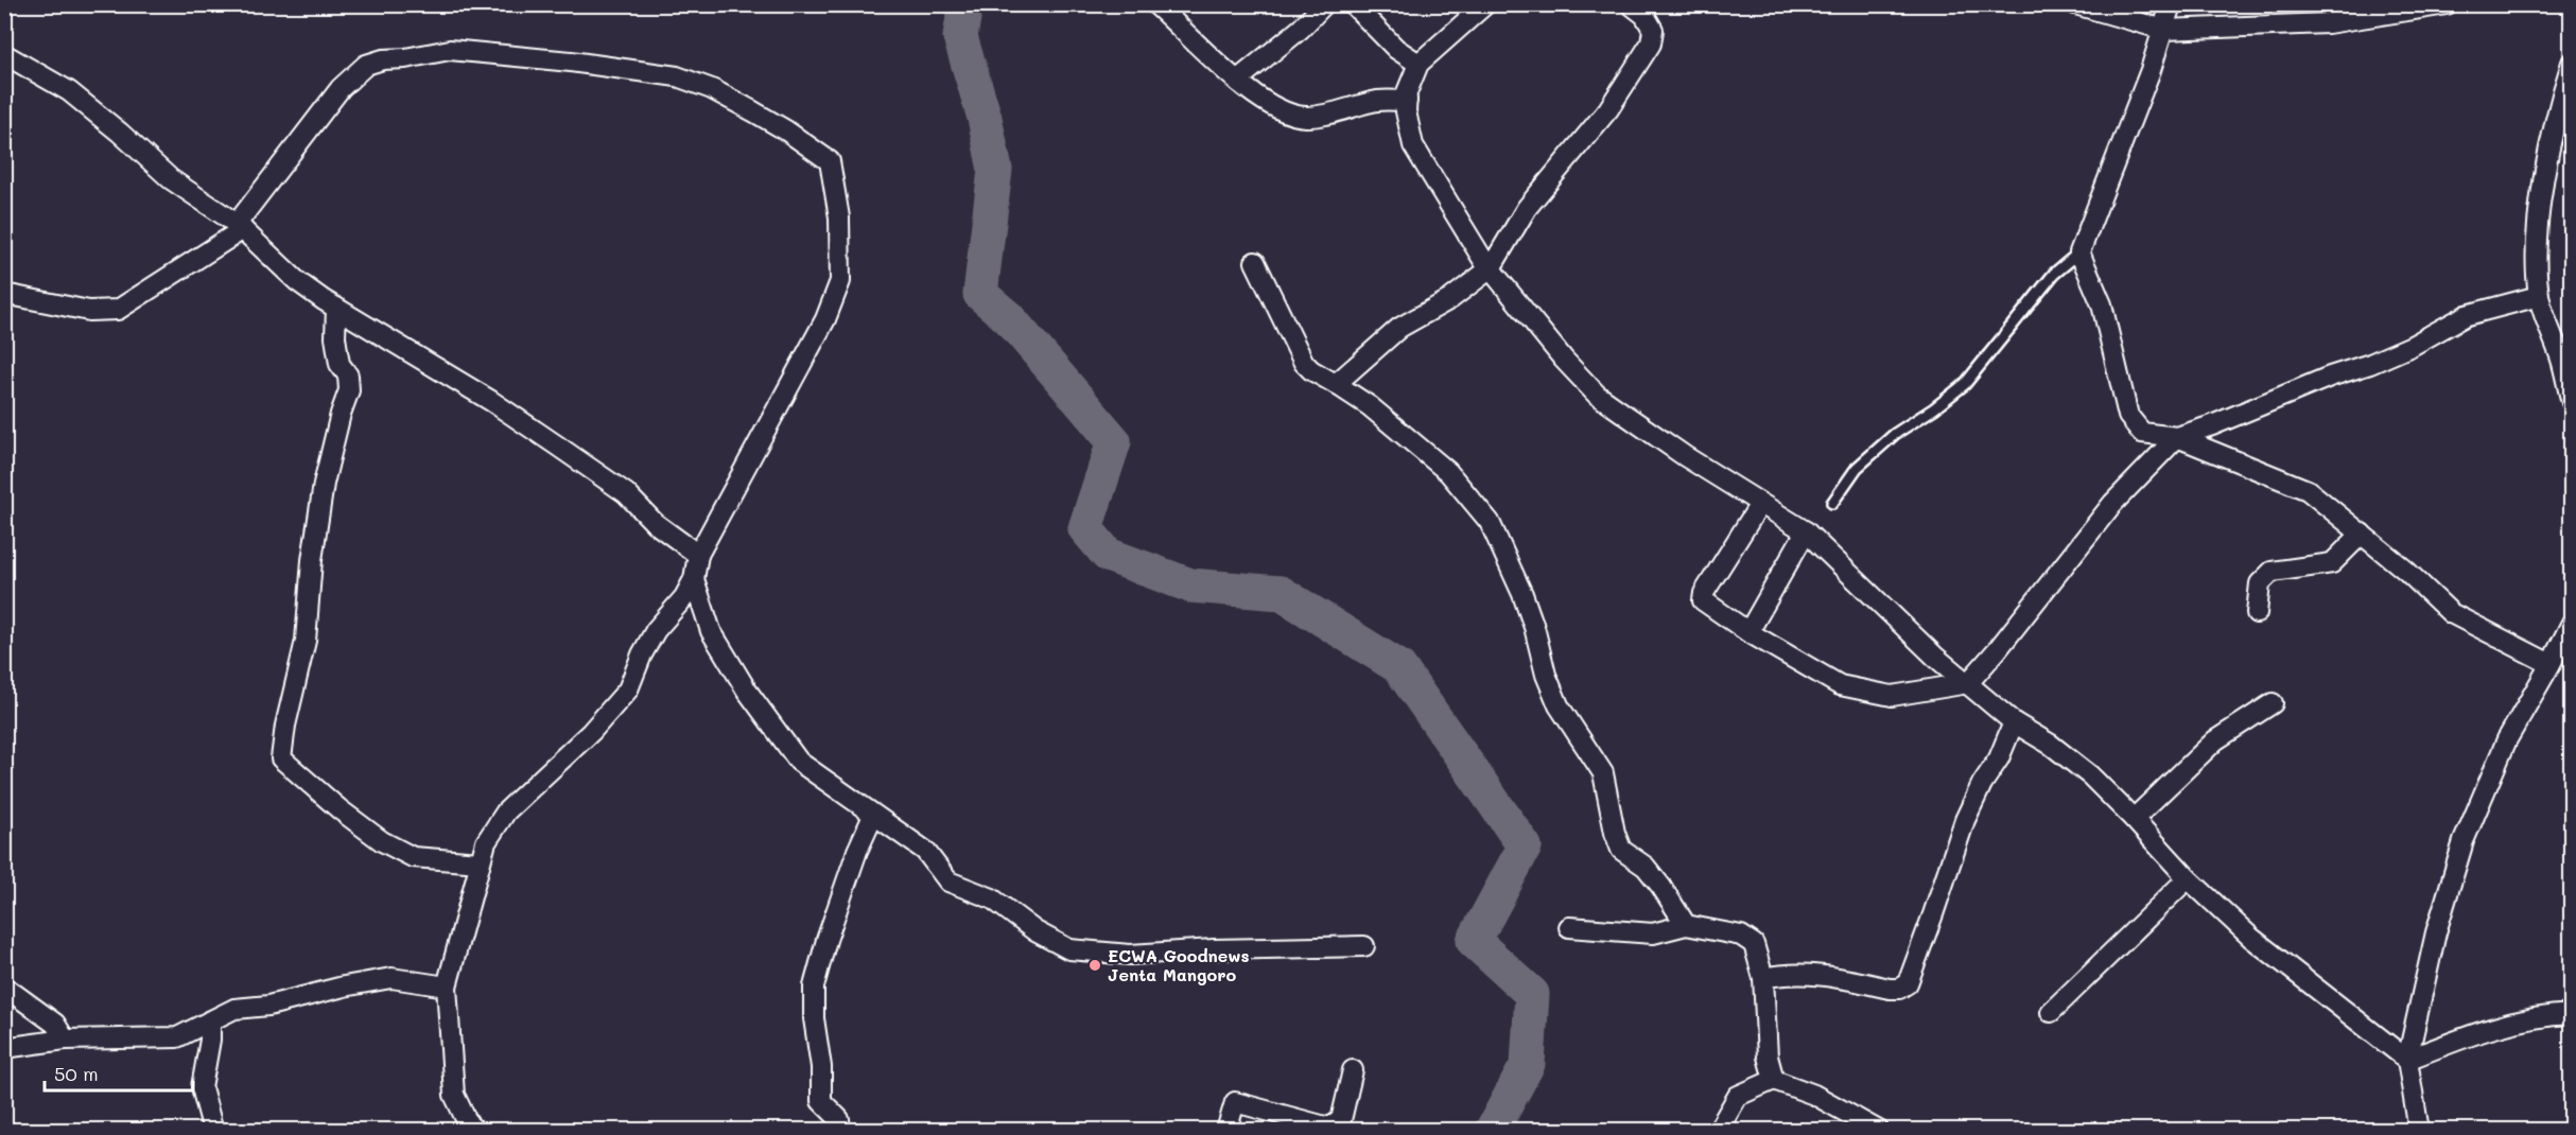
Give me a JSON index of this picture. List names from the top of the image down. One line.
{"places":["ECWA Goodnews Jenta Mangoro"],"scale_bar":"50 m"}
